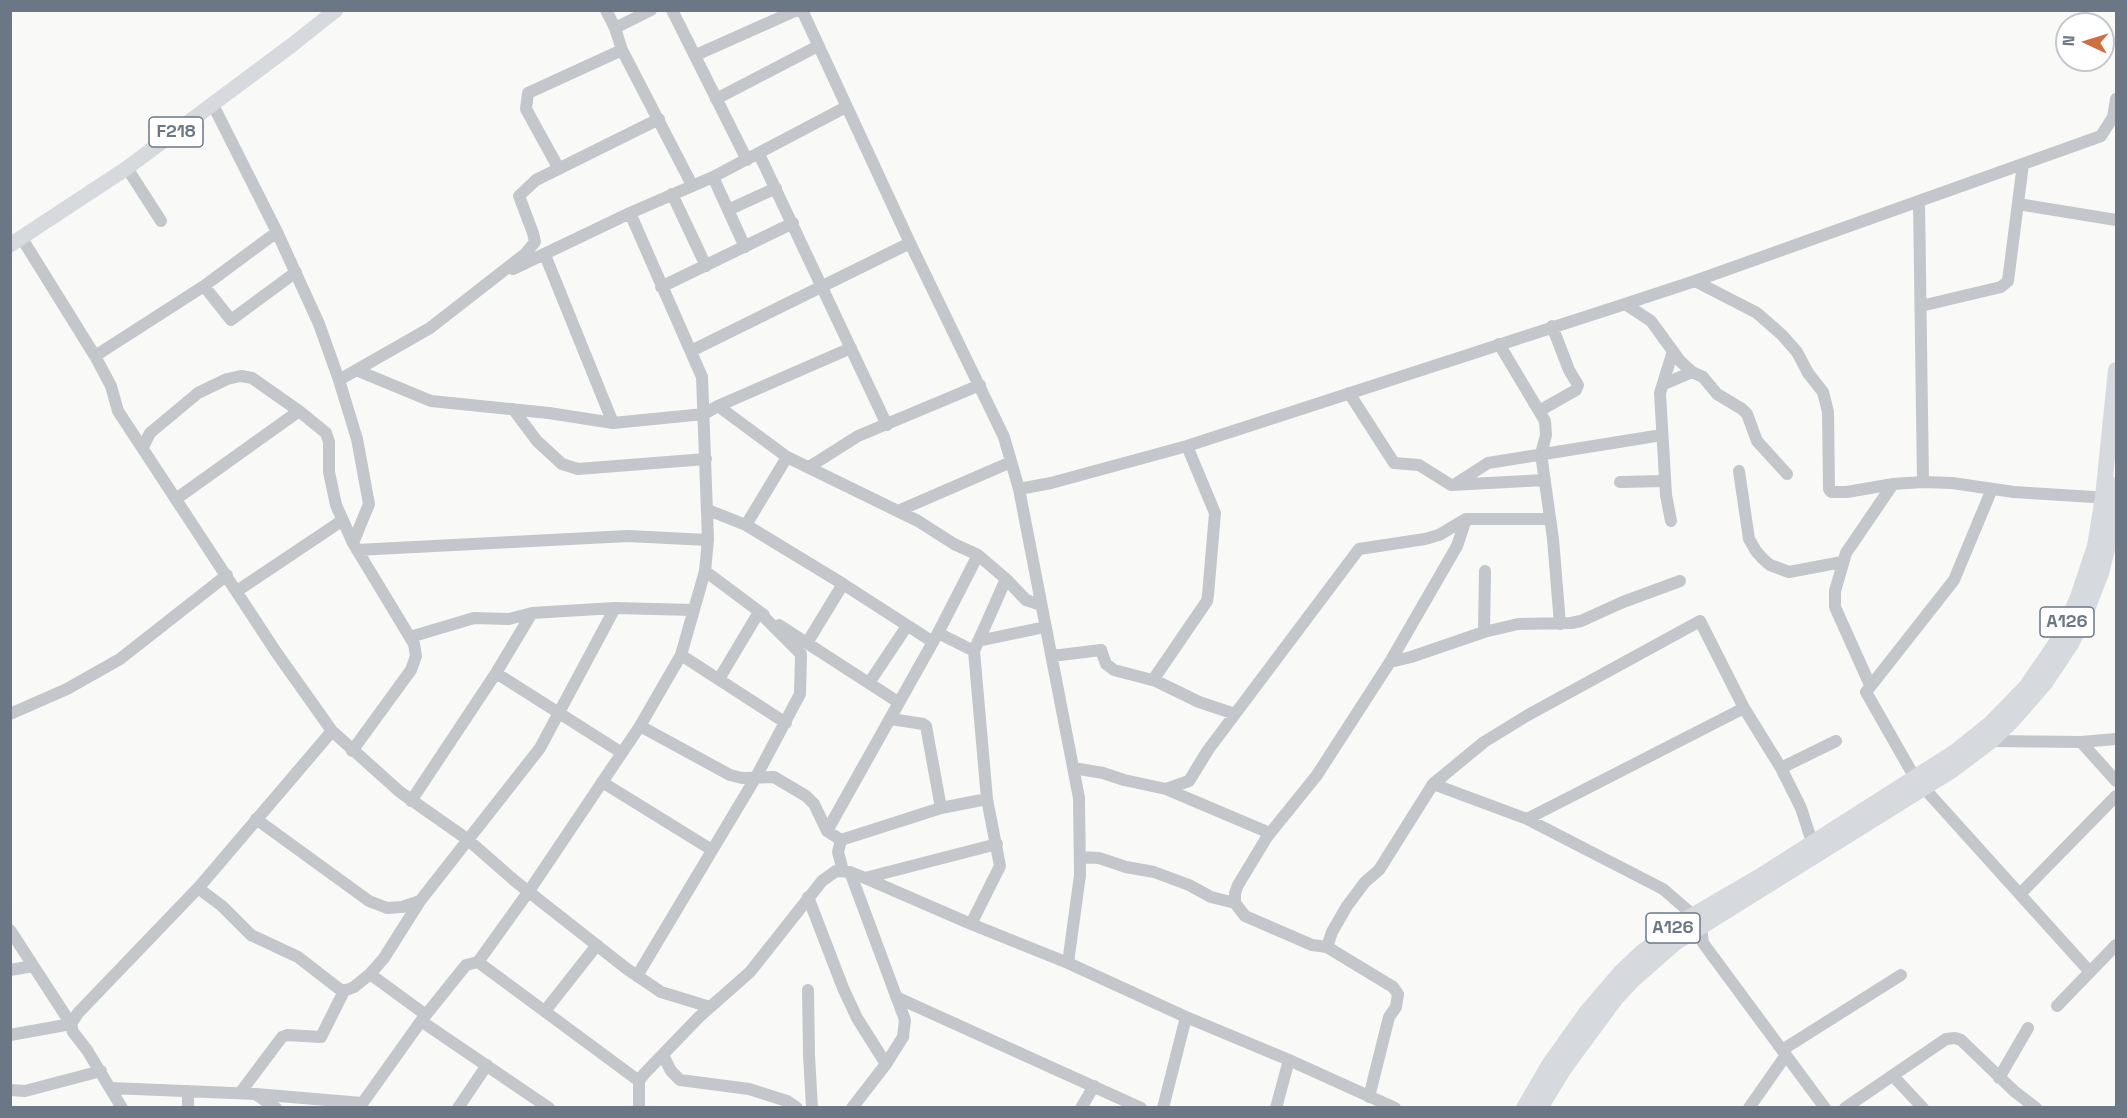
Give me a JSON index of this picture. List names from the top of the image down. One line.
{"streets":{"highway":["A126"],"main road":["F218"]},"north":"left"}
